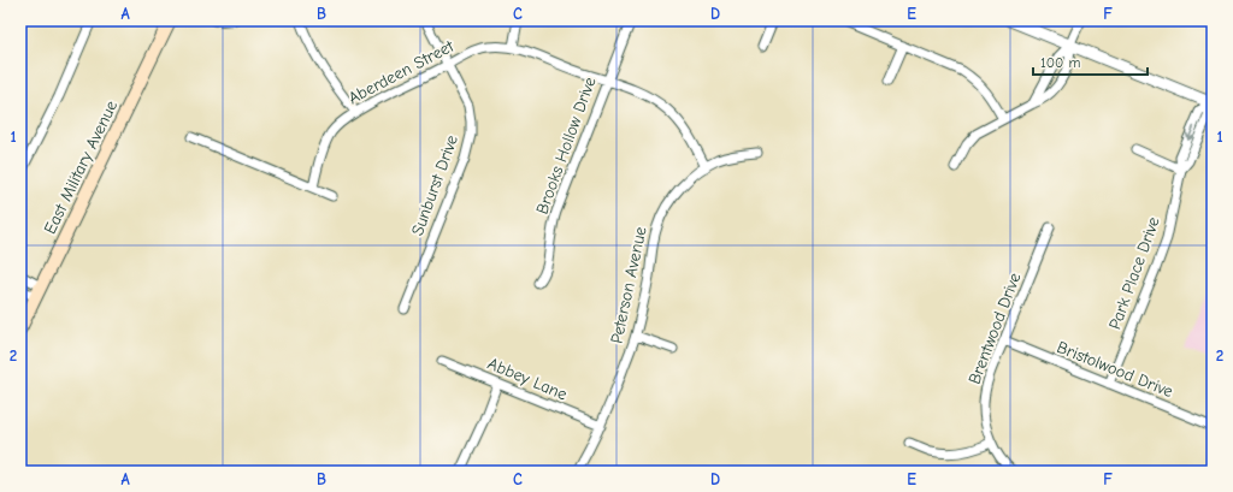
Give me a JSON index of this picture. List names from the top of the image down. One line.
{"streets":{"main road":["East Military Avenue"],"street":["Aberdeen Street","Brooks Hollow Drive","Sunburst Drive","Park Place Drive","Peterson Avenue","Brentwood Drive","Bristolwood Drive","Abbey Lane"]},"crossings":[["Aberdeen Street","Brooks Hollow Drive"],["Aberdeen Street","Sunburst Drive"],["Aberdeen Street","Peterson Avenue"],["Park Place Drive","Bristolwood Drive"],["Peterson Avenue","Abbey Lane"],["Brentwood Drive","Bristolwood Drive"]],"scale_bar":"100 m","grid":{"columns":["A","B","C","D","E","F"],"rows":["1","2"]}}
